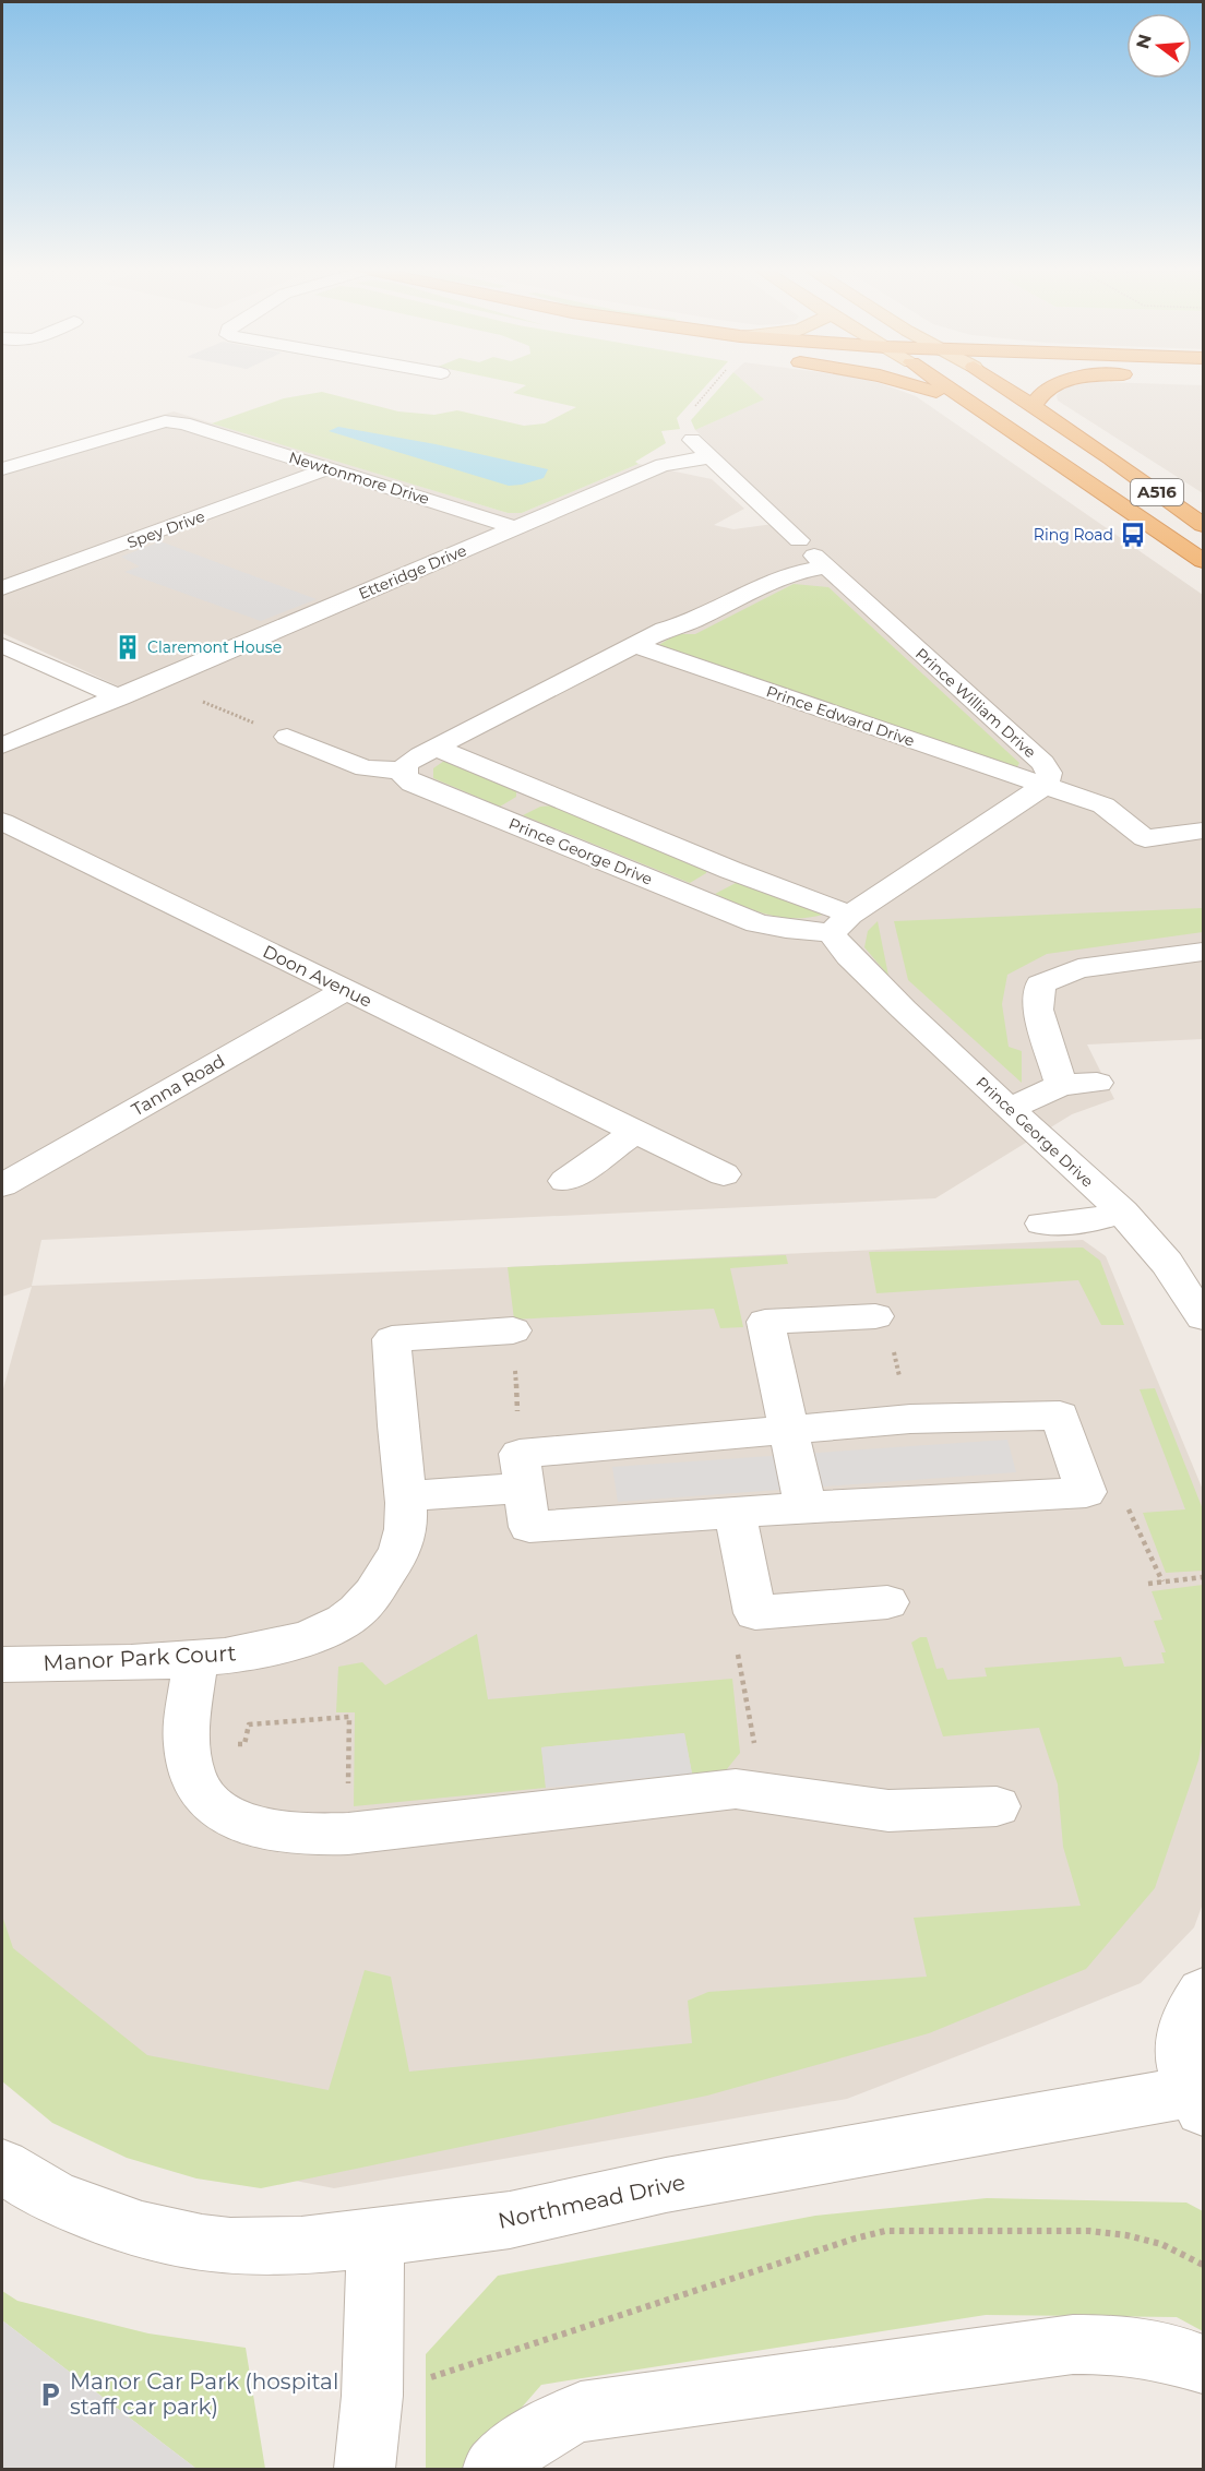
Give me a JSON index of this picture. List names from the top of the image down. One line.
{"streets":{"highway":["A516"],"street":["Newtonmore Drive","Spey Drive","Etteridge Drive","Prince William Drive","Prince Edward Drive","Prince George Drive","Doon Avenue","Tanna Road","Manor Park Court","Northmead Drive"]},"crossings":[["Newtonmore Drive","Spey Drive"],["Newtonmore Drive","Etteridge Drive"],["Etteridge Drive","Prince William Drive"],["Prince William Drive","Prince Edward Drive"],["Doon Avenue","Tanna Road"]],"places":{"bus stop":["Ring Road"],"building":["Claremont House"],"parking":["Manor Car Park (hospital staff car park)"]},"north":"left"}
